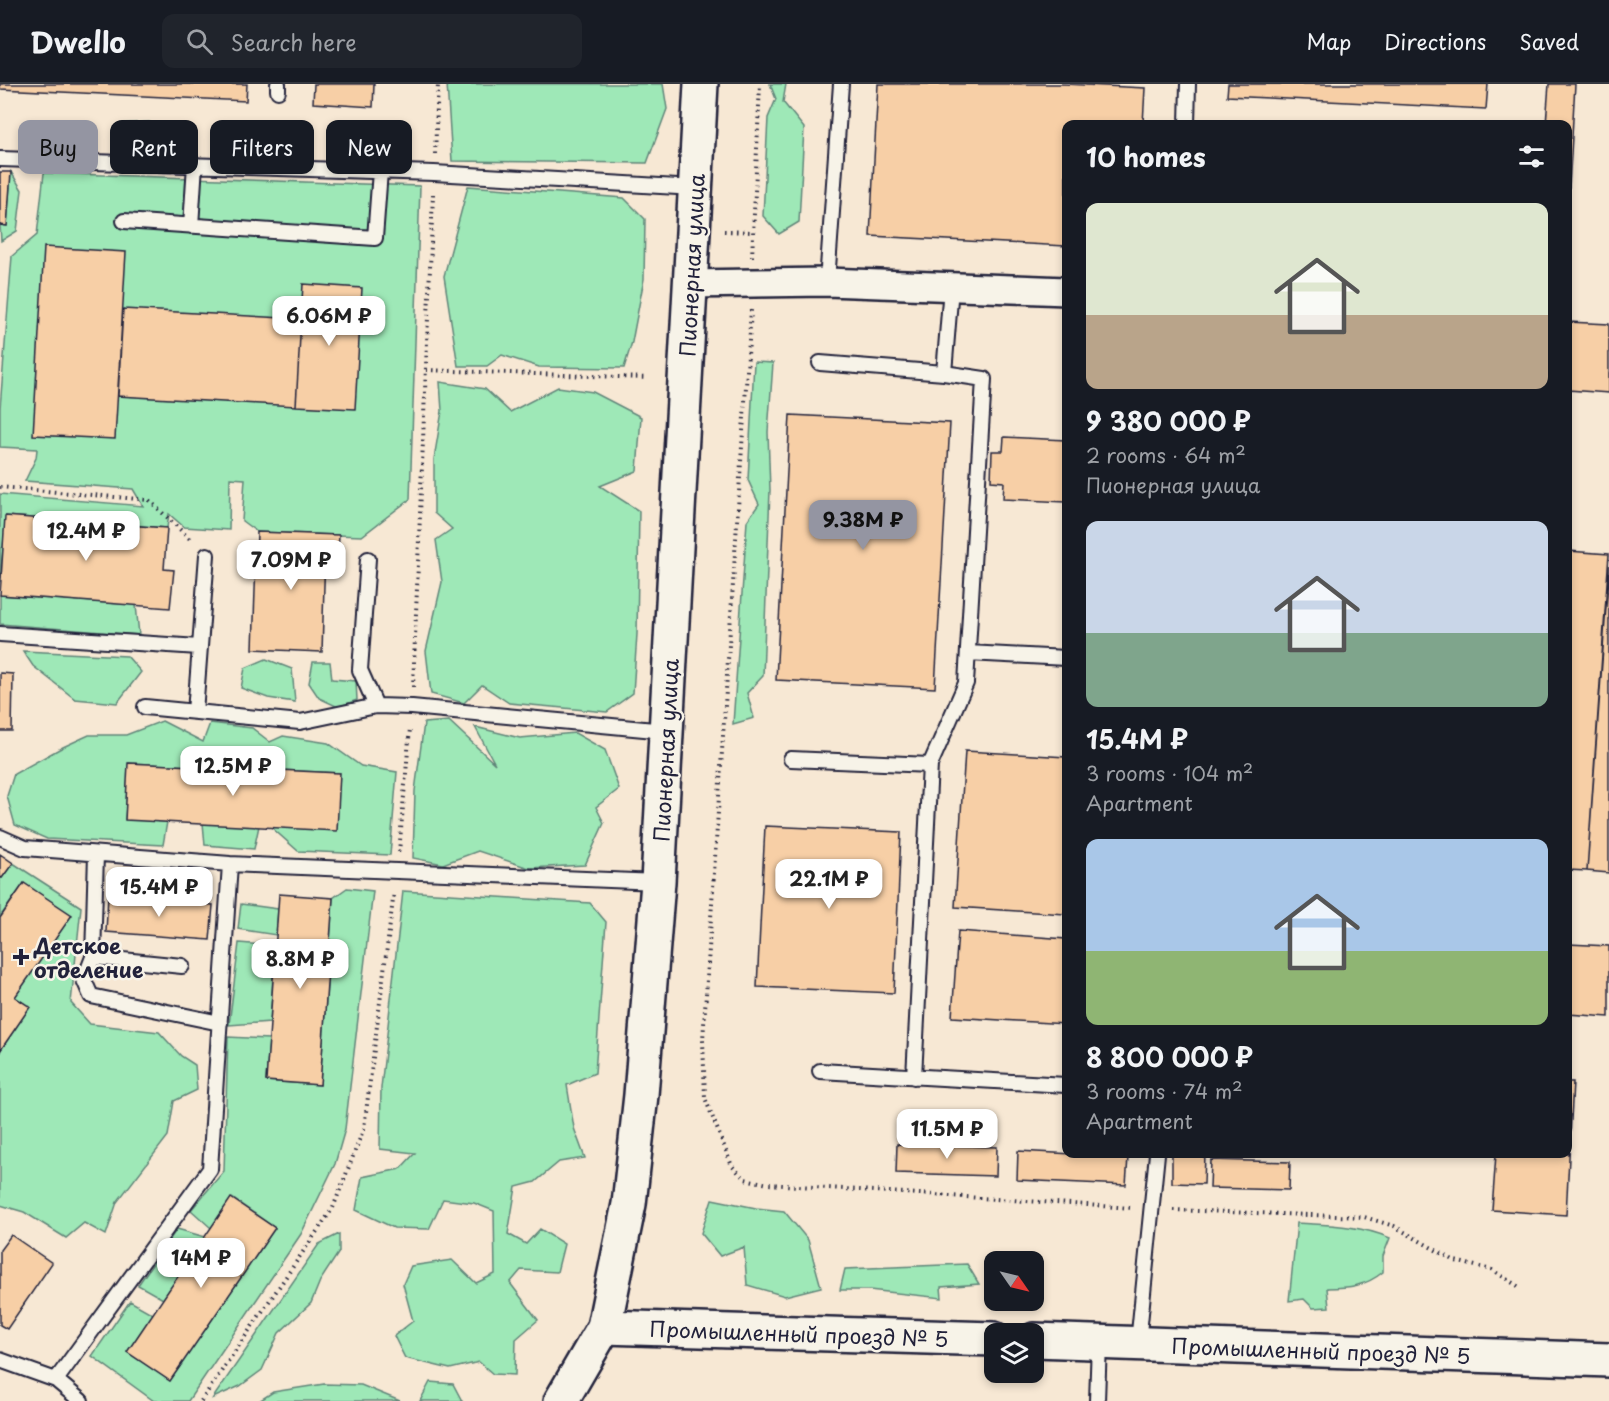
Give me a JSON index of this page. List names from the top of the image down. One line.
{"streets":{"main road":["Пионерная улица","Промышленный проезд № 5"]},"crossings":[["Пионерная улица","Промышленный проезд № 5"]],"places":{"health":["Детское отделение"]},"north":"bottom right","page":{"header":"Dwello","search":"Search here","nav":["Map","Directions","Saved"],"chip":["Buy","Rent","Filters","New"],"heading":"10 homes","list":[{"name":"9 380 000 ₽","note":"2 rooms · 64 m² · Пионерная улица"},{"name":"15.4M ₽","note":"3 rooms · 104 m² · Apartment"},{"name":"8 800 000 ₽","note":"3 rooms · 74 m² · Apartment"}],"price":["6.06M ₽","9.38M ₽","12.4M ₽","7.09M ₽","12.5M ₽","22.1M ₽","15.4M ₽","8.8M ₽","11.5M ₽","14M ₽"]}}
